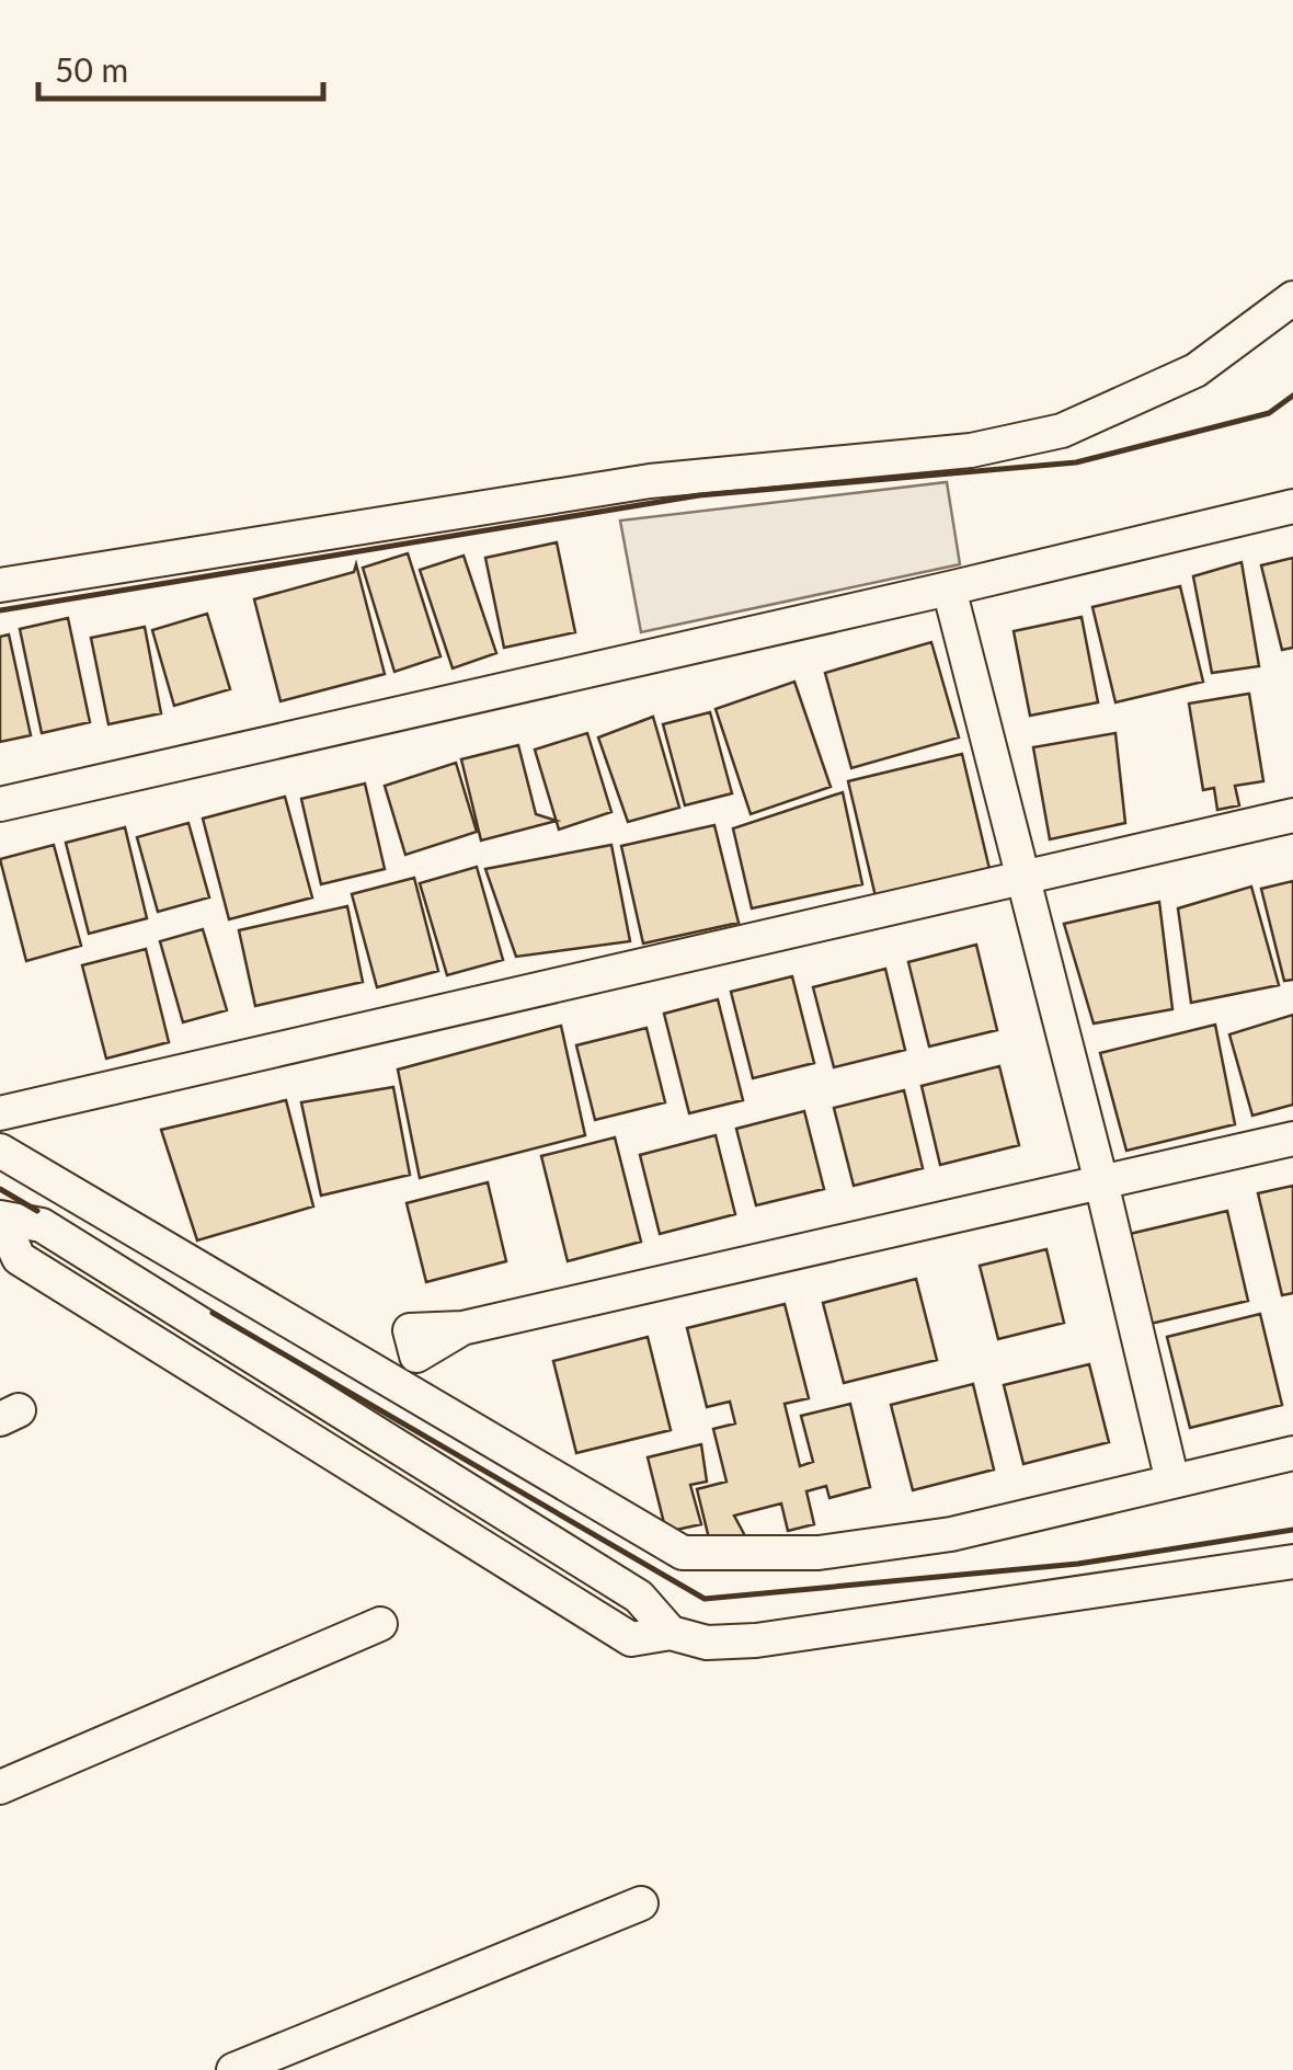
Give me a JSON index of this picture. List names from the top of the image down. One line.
{"scale_bar":"50 m"}
